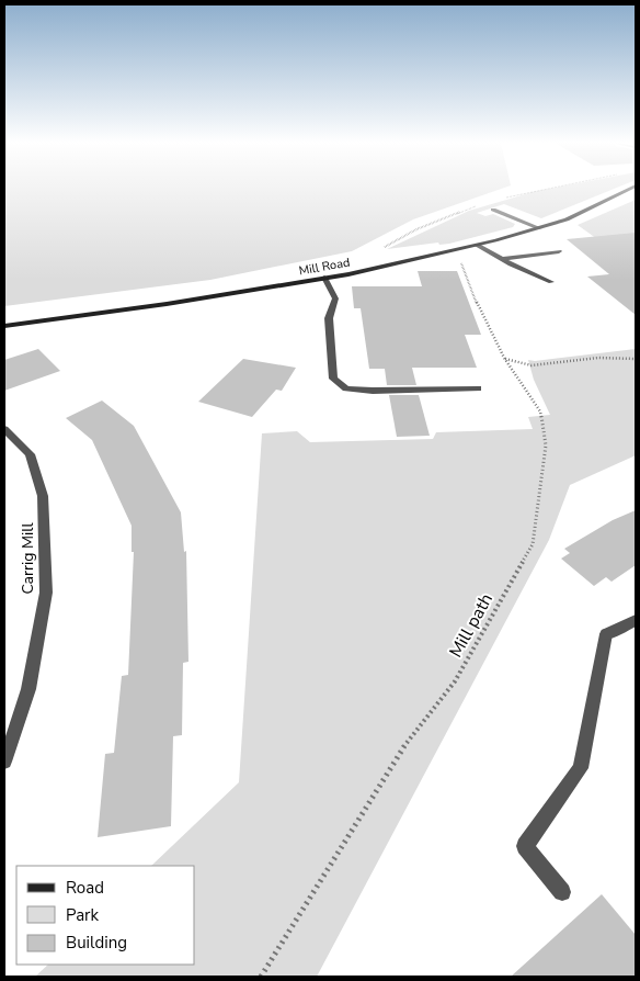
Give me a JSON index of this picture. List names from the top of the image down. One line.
{"streets":{"main road":["Mill Road"],"street":["Carrig Mill"],"path":["Mill path"]},"legend":["Road","Park","Building"]}
